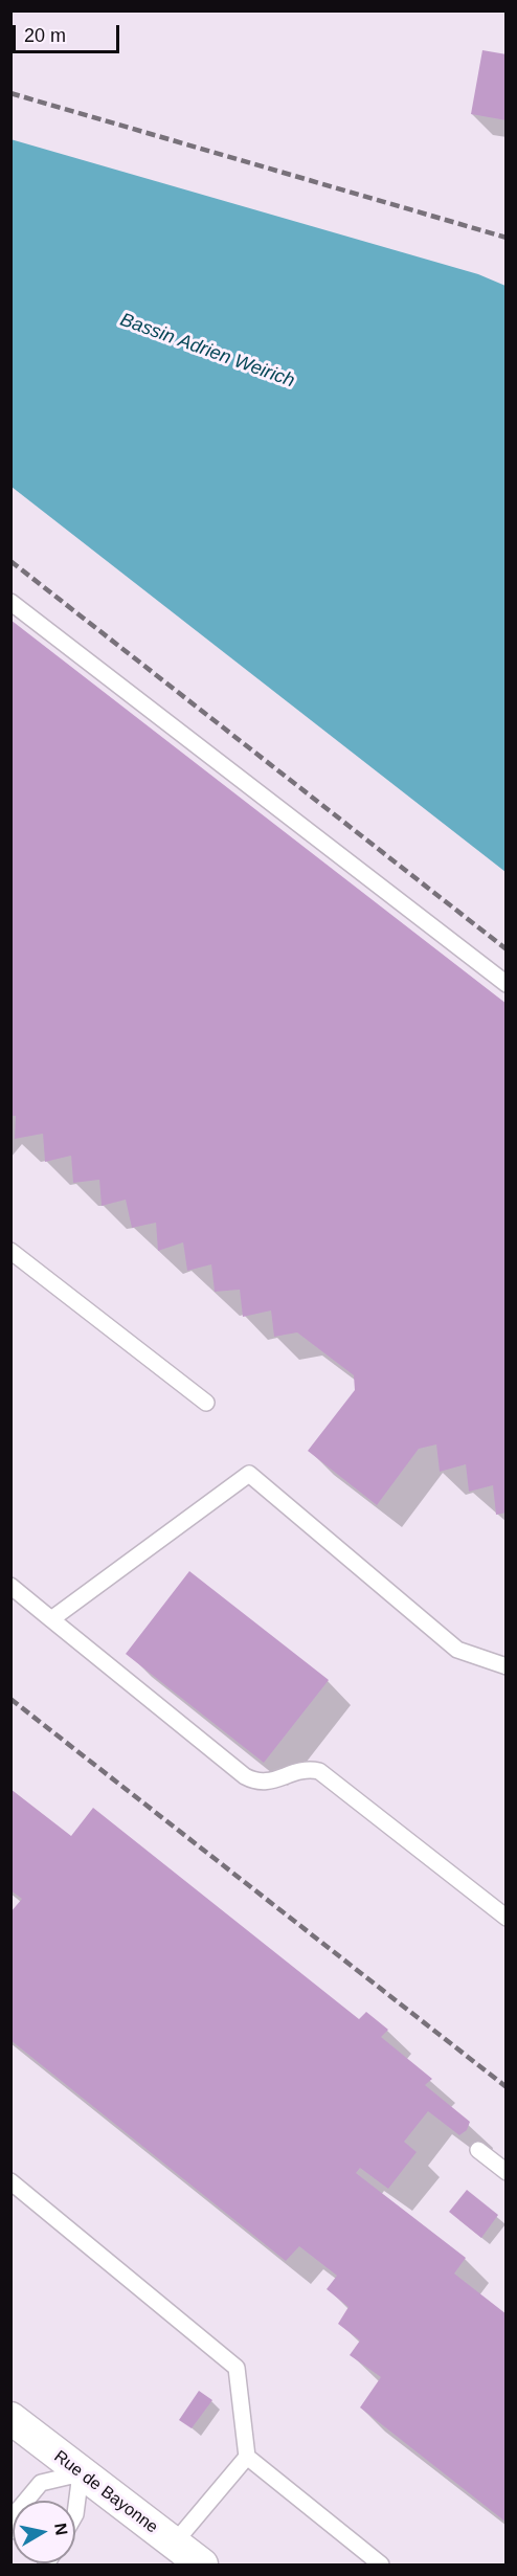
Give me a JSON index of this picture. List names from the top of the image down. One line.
{"streets":{"street":["Rue de Bayonne"]},"water":["Bassin Adrien Weirich"],"scale_bar":"20 m","north":"right"}
